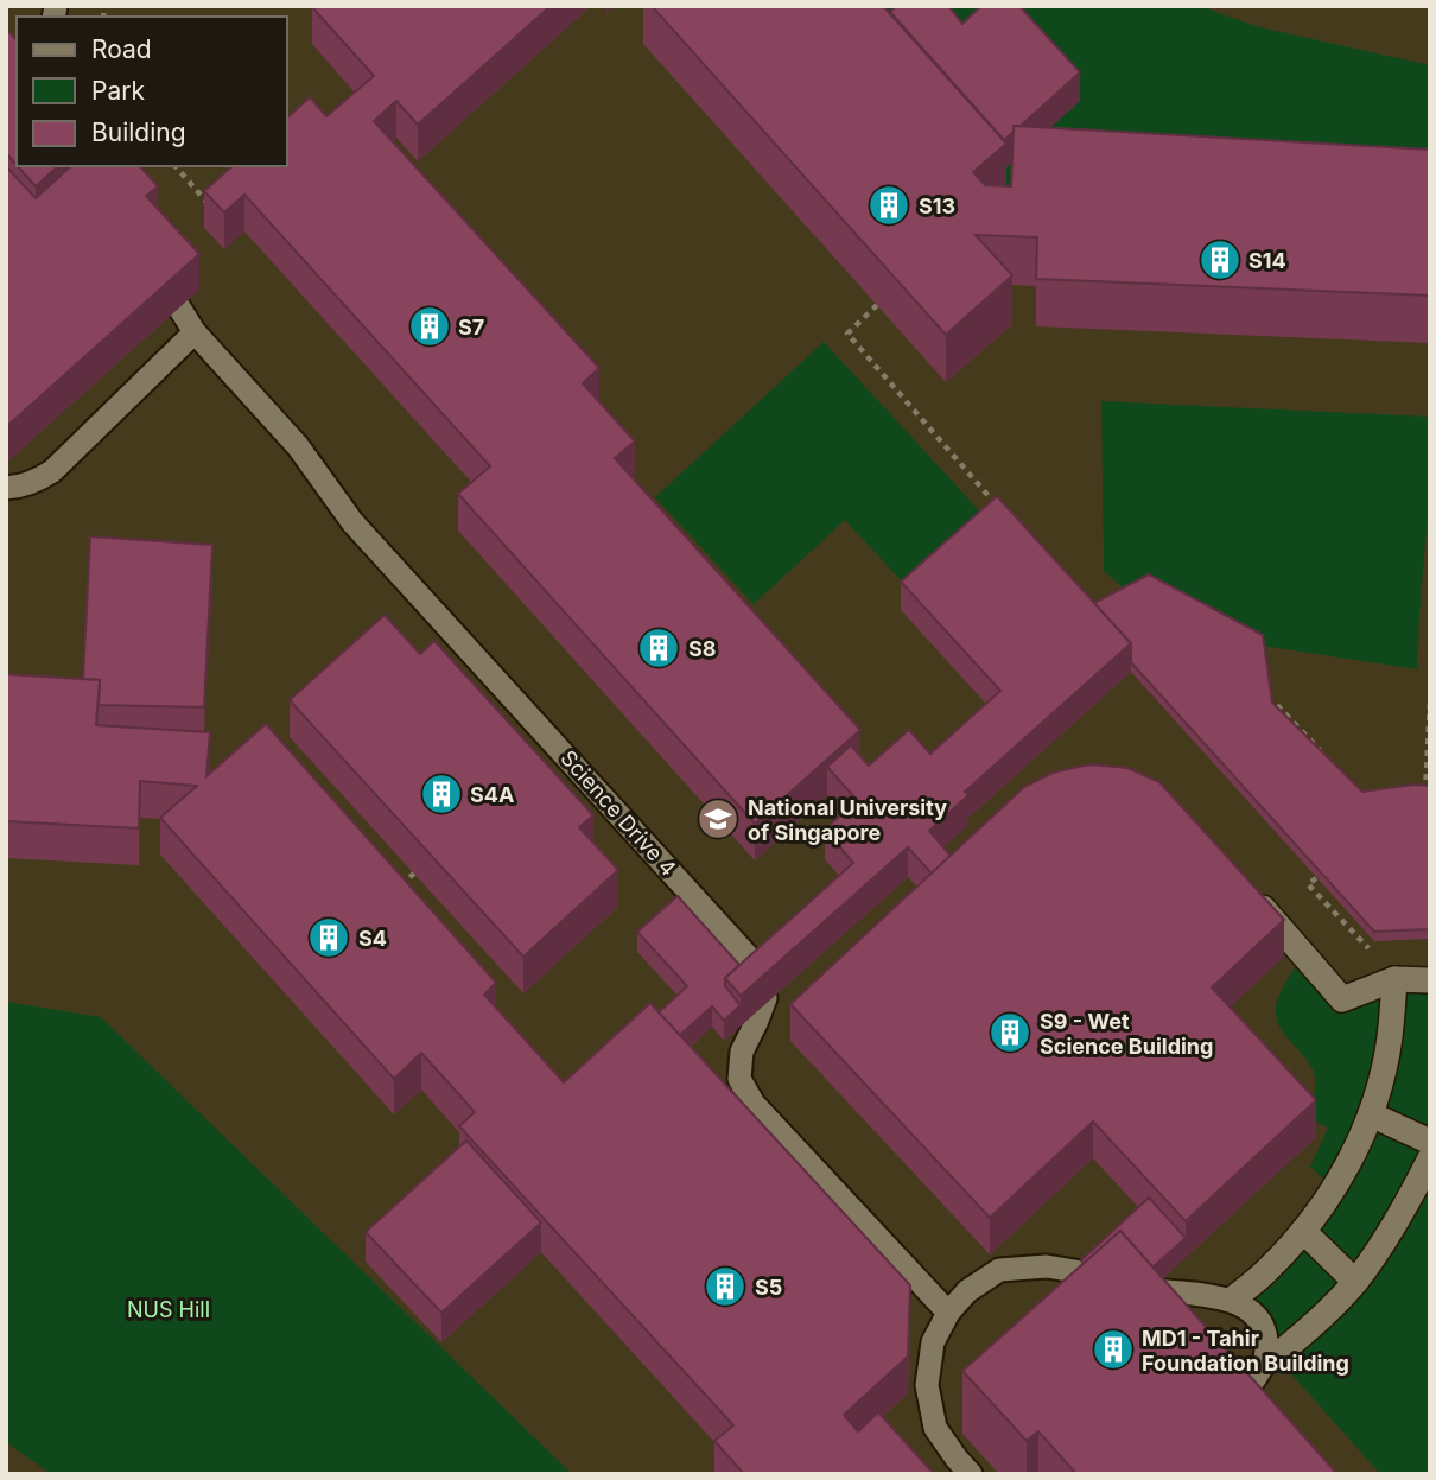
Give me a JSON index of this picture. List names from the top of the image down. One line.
{"streets":{"lane":["Science Drive 4"]},"parks":["NUS Hill"],"places":{"building":["S13","S14","S7","S8","S4A","S4","S9 - Wet Science Building","S5","MD1 - Tahir Foundation Building"],"school or university":["National University of Singapore"]},"legend":["Road","Park","Building"]}
